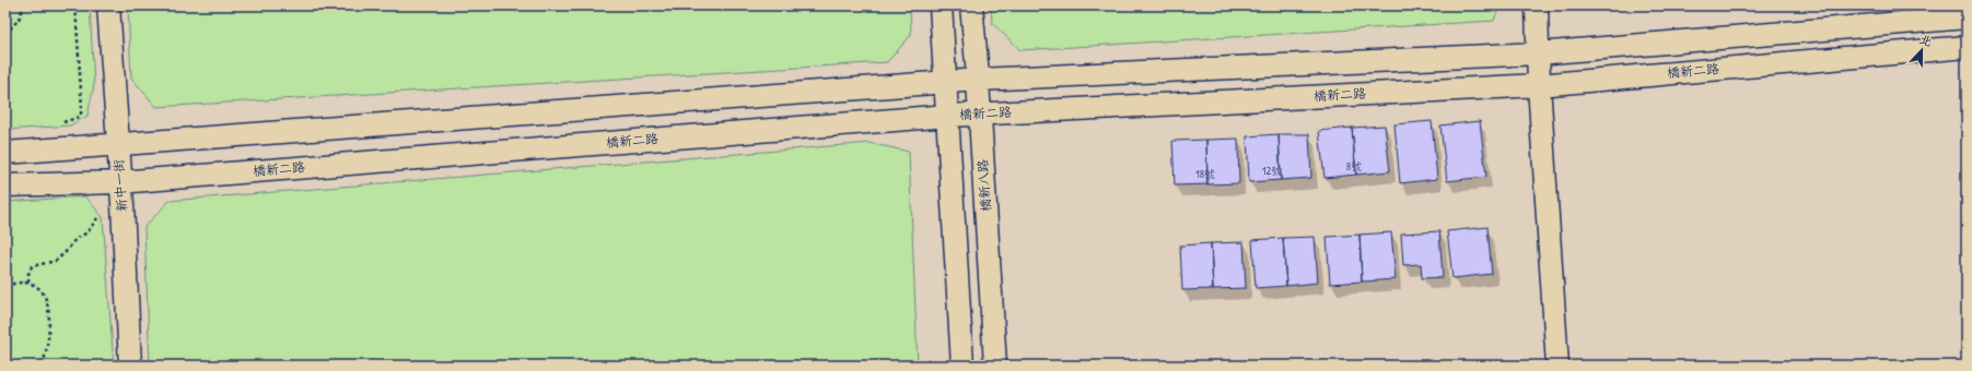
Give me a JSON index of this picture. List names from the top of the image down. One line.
{"streets":{"street":["橋新二路","新中一街","橋新八路"]},"crossings":[["橋新二路","新中一街"],["橋新二路","橋新八路"]],"house_numbers":["8號","12號","18號"],"north":"top"}
